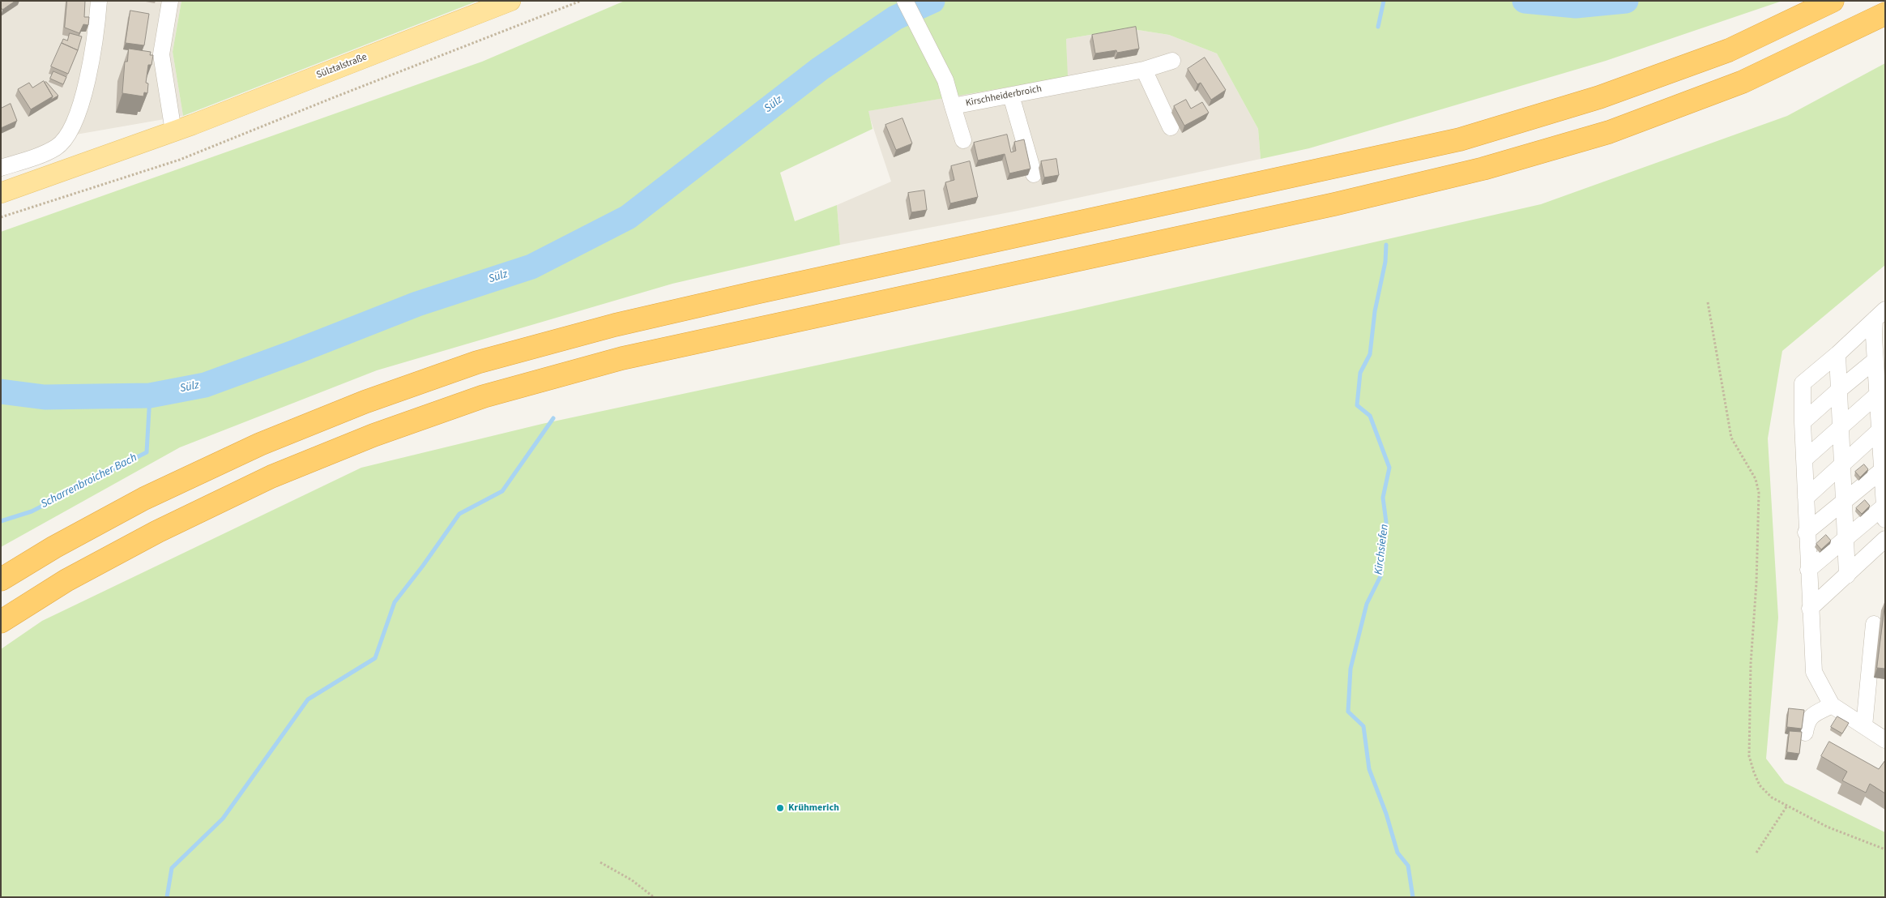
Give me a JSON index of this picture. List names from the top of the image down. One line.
{"streets":{"main road":["Sülztalstraße"],"street":["Kirschheiderbroich"]},"water":["Sülz","Scharrenbroicher Bach","Kirchsiefen"],"places":["Krühmerich"]}
